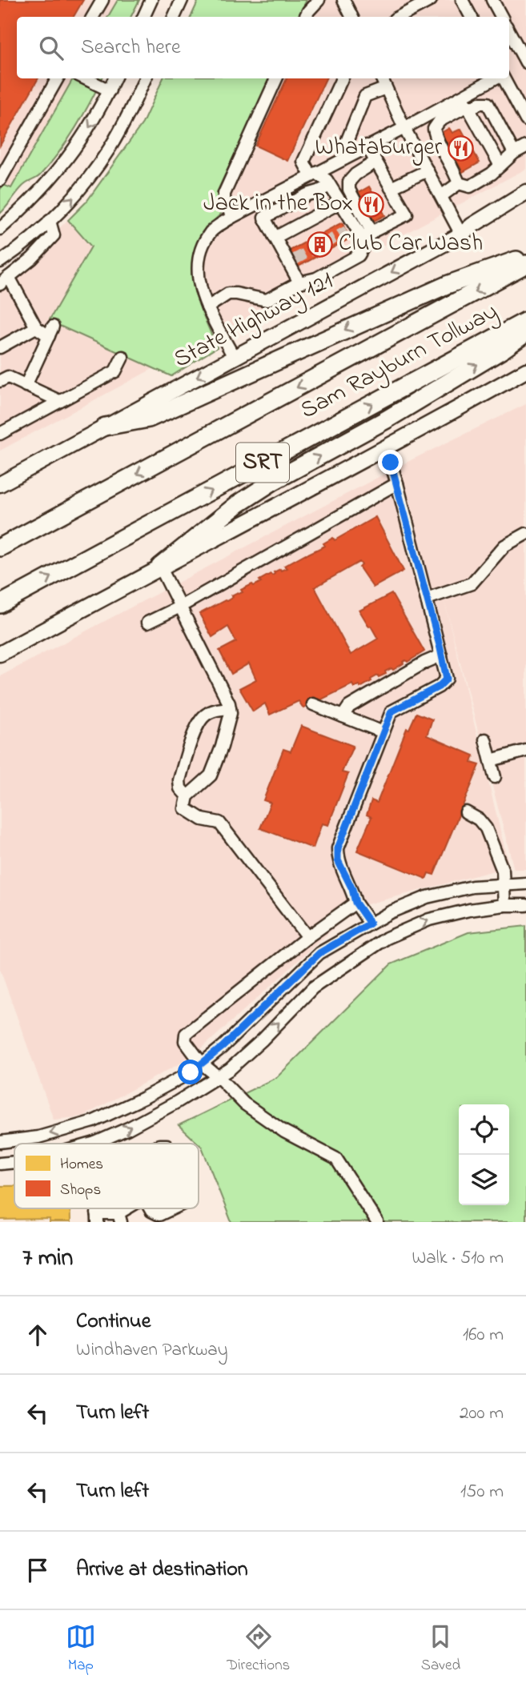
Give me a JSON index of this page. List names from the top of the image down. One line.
{"streets":{"highway":["Sam Rayburn Tollway","SRT"],"main road":["State Highway 121"]},"one_way":["State Highway 121"],"places":{"restaurant":["Whataburger","Jack in the Box"],"building":["Club Car Wash"]},"legend":["Homes","Shops"],"page":{"search":"Search here","heading":["7 min","Walk · 510 m"],"list":[["Continue","Windhaven Parkway","160 m"],["Turn left","200 m"],["Turn left","150 m"],"Arrive at destination"],"nav":["Map","Directions","Saved"]}}
